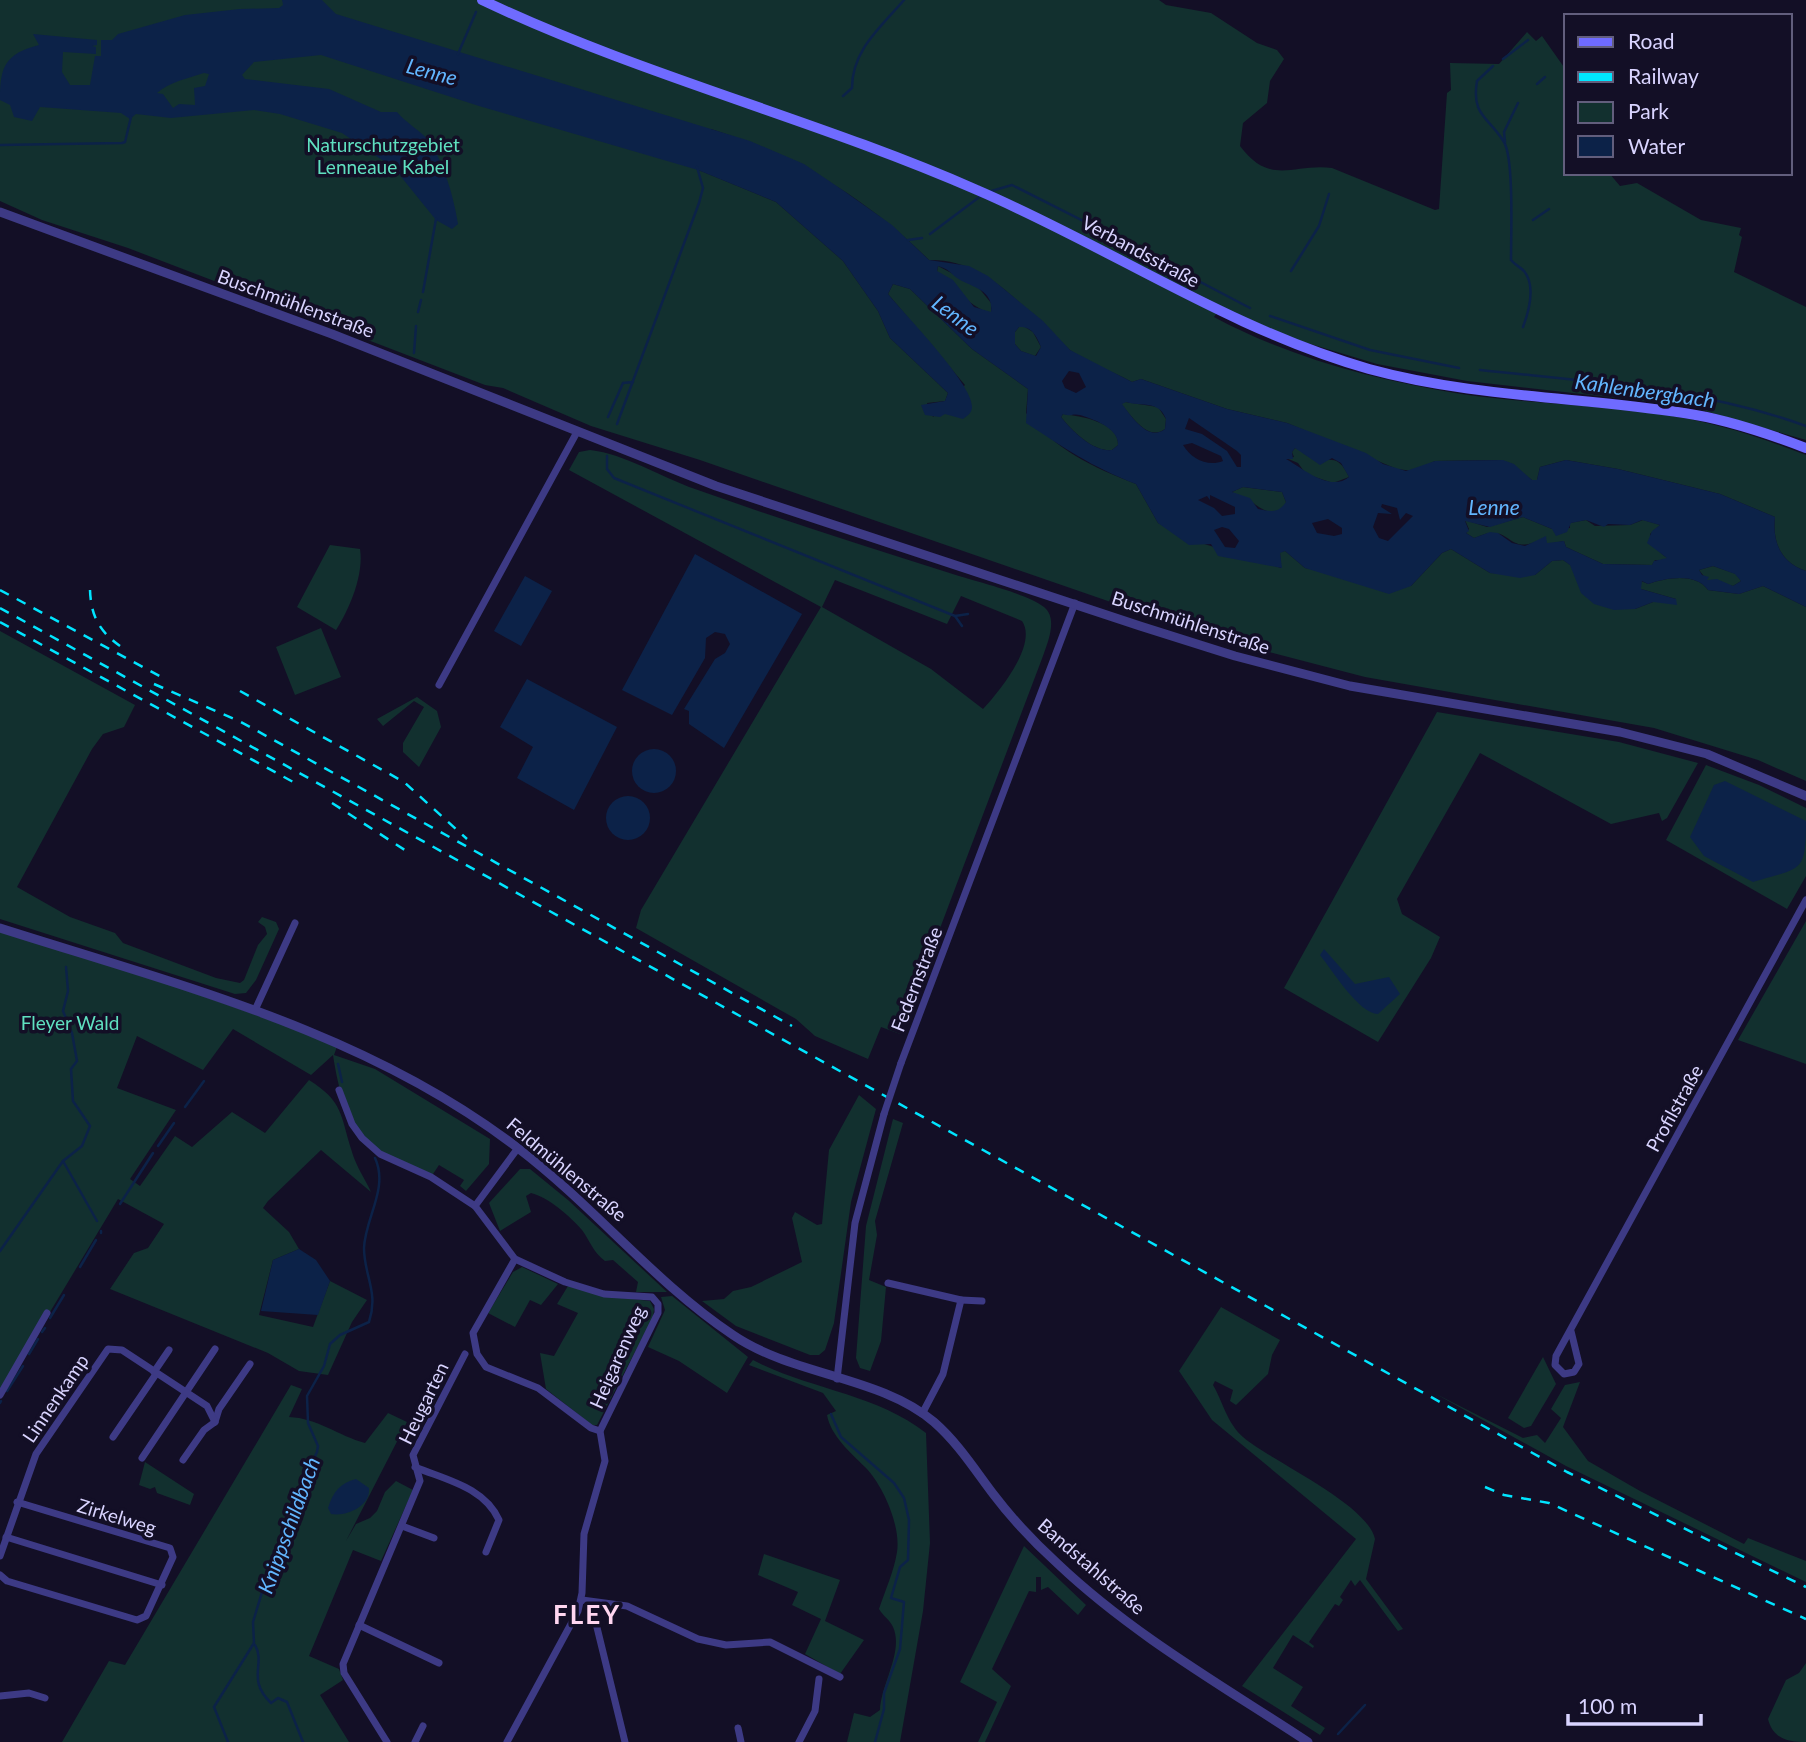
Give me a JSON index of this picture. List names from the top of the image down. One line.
{"streets":{"main road":["Verbandsstraße"],"street":["Buschmühlenstraße","Federnstraße","Profilstraße","Feldmühlenstraße","Heigarenweg","Linnenkamp","Heugarten","Zirkelweg","Bandstahlstraße"]},"crossings":[["Buschmühlenstraße","Federnstraße"],["Federnstraße","Feldmühlenstraße"],["Federnstraße","Bandstahlstraße"],["Feldmühlenstraße","Bandstahlstraße"],["Linnenkamp","Zirkelweg"]],"districts":["FLEY"],"water":["Lenne","Kahlenbergbach","Knippschildbach"],"parks":["Naturschutzgebiet Lenneaue Kabel","Fleyer Wald"],"legend":["Road","Railway","Park","Water"],"scale_bar":"100 m"}
